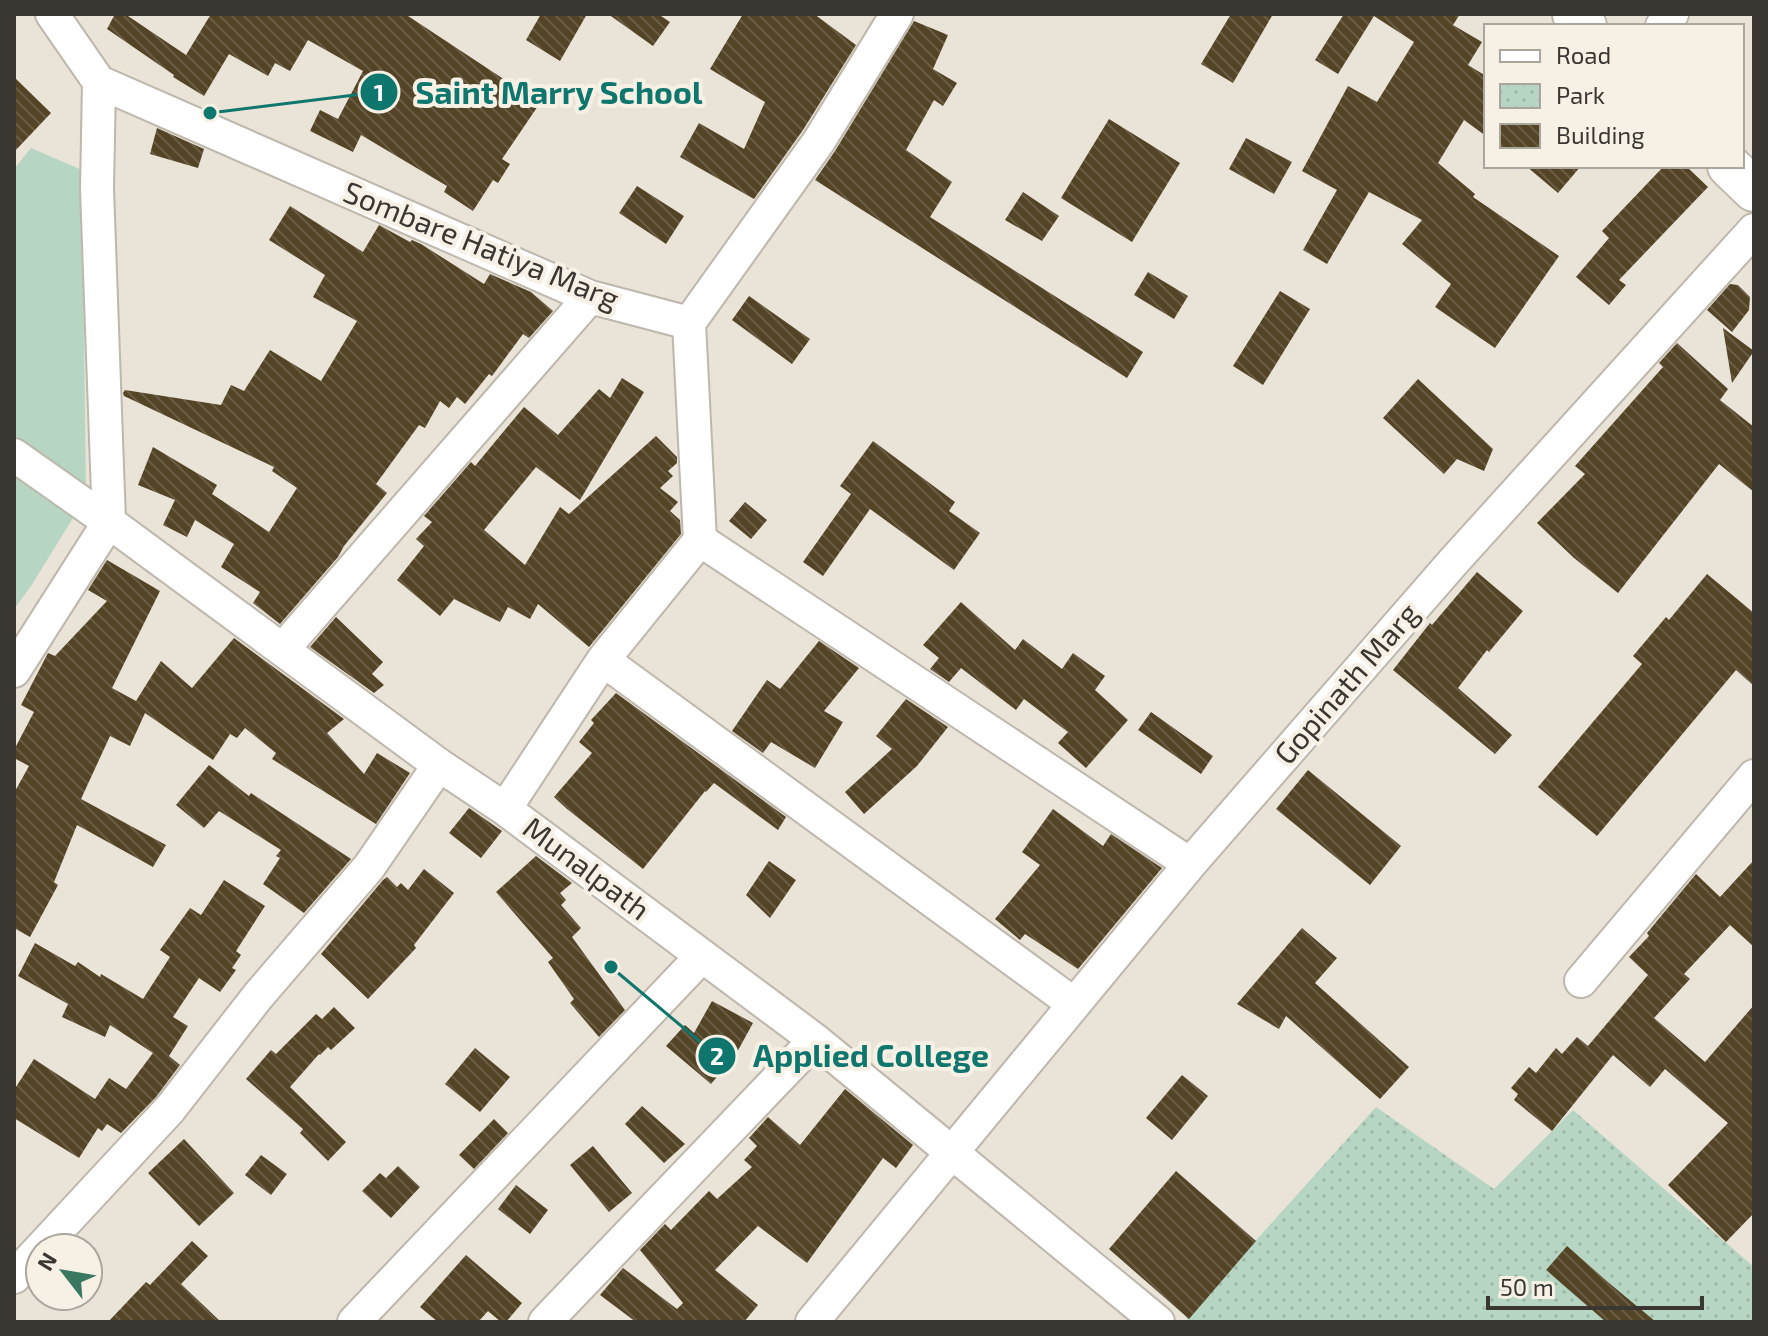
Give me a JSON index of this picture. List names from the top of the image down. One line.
{"streets":{"street":["Sombare Hatiya Marg","Gopinath Marg","Munalpath"]},"crossings":[["Gopinath Marg","Munalpath"]],"places":["Saint Marry School","Applied College"],"legend":["Road","Park","Building"],"scale_bar":"50 m","north":"top left"}
